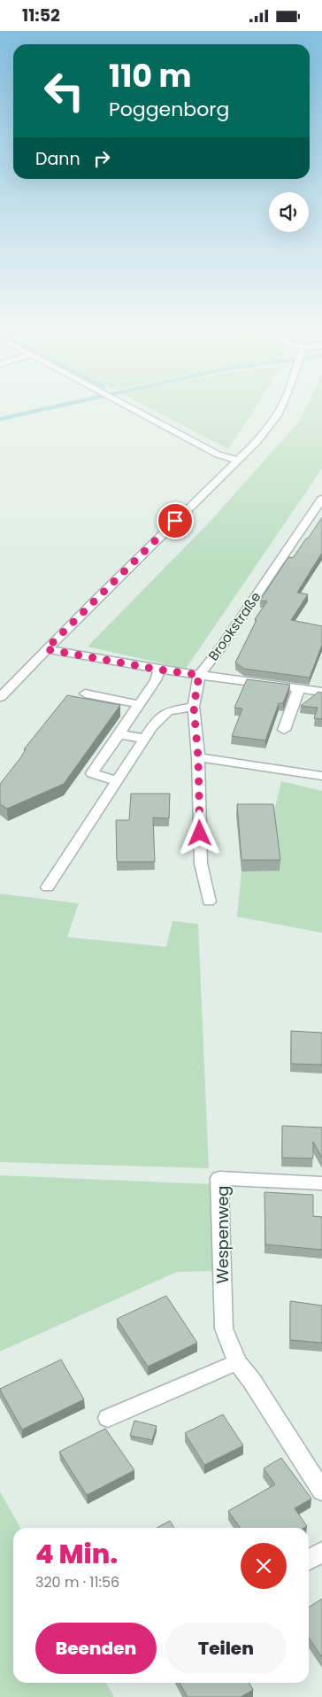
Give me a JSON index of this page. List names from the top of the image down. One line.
{"streets":{"street":["Brookstraße","Wespenweg"]},"page":{"status":"11:52","turn":["110 m","Poggenborg"],"then":"Dann","heading":["4 Min.","320 m · 11:56"],"buttons":["Beenden","Teilen"]}}
